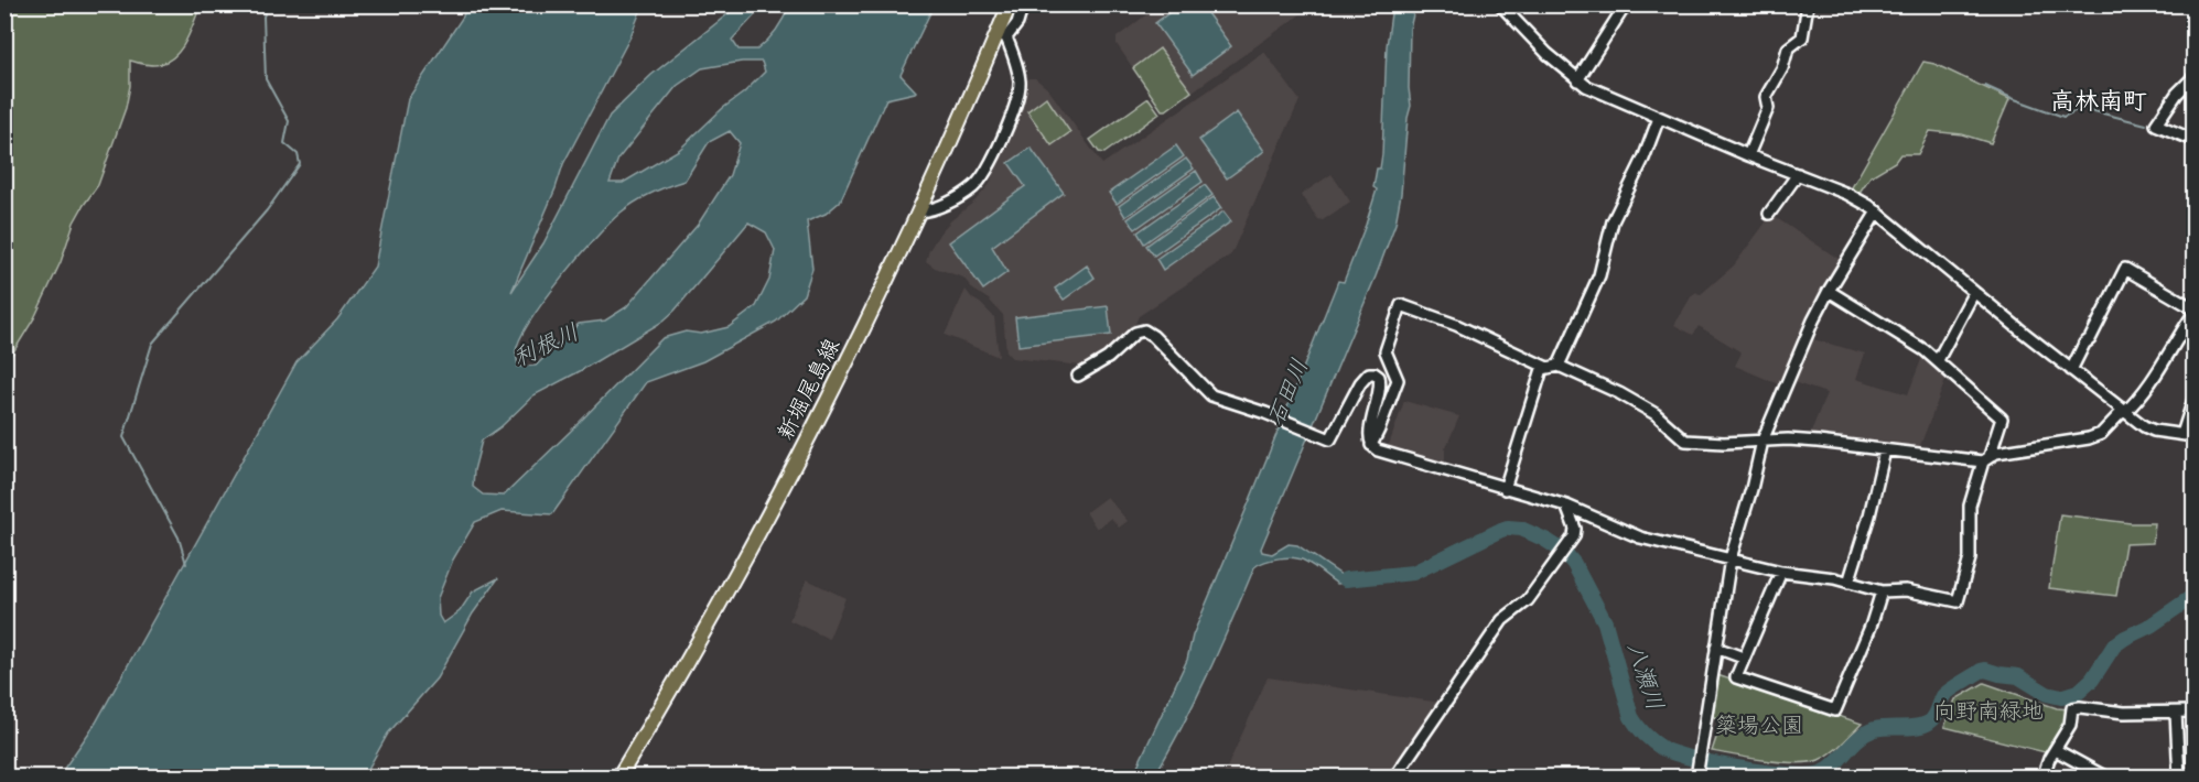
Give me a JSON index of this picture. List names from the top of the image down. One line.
{"streets":{"main road":["新堀尾島線"]},"districts":["高林南町"],"water":["利根川","石田川","八瀬川"],"parks":["向野南緑地","簗場公園"]}
